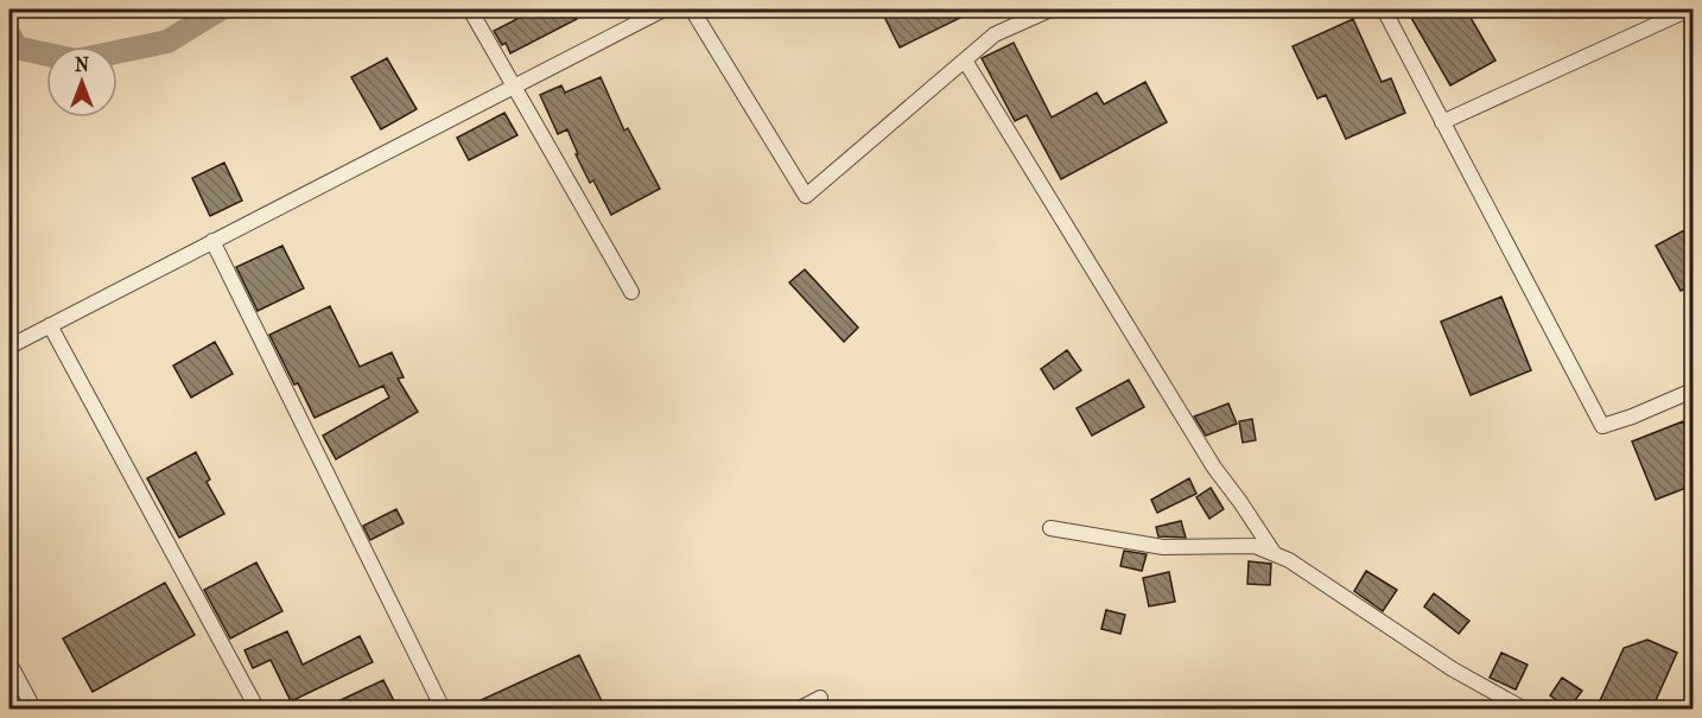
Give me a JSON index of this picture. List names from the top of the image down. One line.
{"north":"top"}
